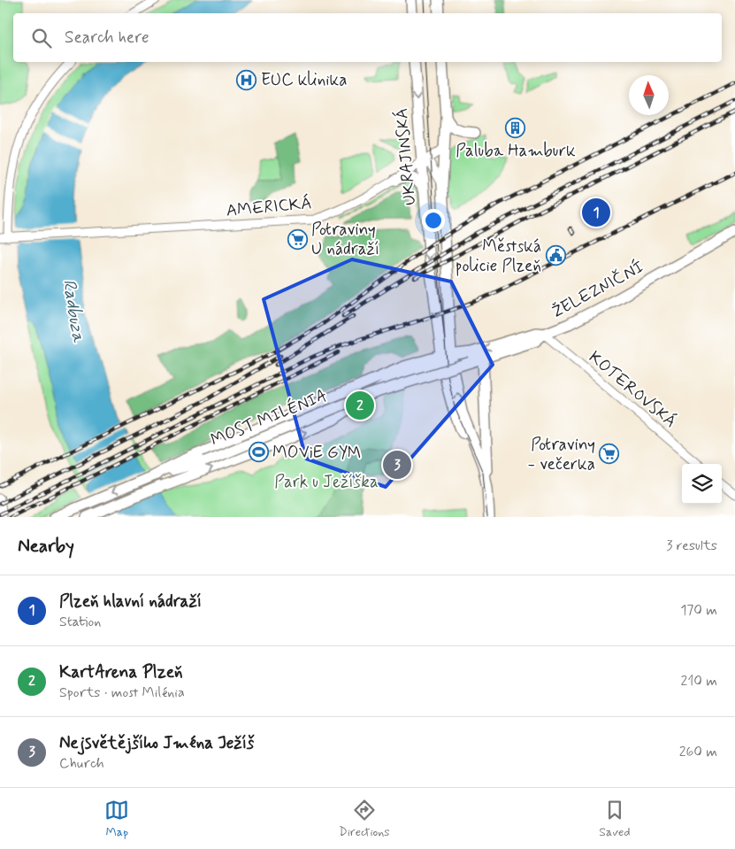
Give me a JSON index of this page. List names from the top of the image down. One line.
{"streets":{"main road":["UKRAJINSKÁ","ŽELEZNIČNÍ","MOST MILÉNIA"],"street":["AMERICKÁ","KOTEROVSKÁ"]},"crossings":[["UKRAJINSKÁ","AMERICKÁ"],["ŽELEZNIČNÍ","KOTEROVSKÁ"],["ŽELEZNIČNÍ","MOST MILÉNIA"]],"water":["Radbuza"],"parks":["Park u Ježíška"],"places":{"hospital":["EUC klinika"],"building":["Paluba Hamburk"],"supermarket":["Potraviny U nádraží","Potraviny - večerka"],"public building":["Městská policie Plzeň"],"sports":["MOViE GYM"]},"north":"top","page":{"search":"Search here","pins":["1","2","3"],"heading":["Nearby","3 results"],"list":[{"mark":"1","name":"Plzeň hlavní nádraží","note":"Station","value":"170 m"},{"mark":"2","name":"KartArena Plzeň","note":"Sports · most Milénia","value":"210 m"},{"mark":"3","name":"Nejsvětějšího Jména Ježíš","note":"Church","value":"260 m"}],"nav":["Map","Directions","Saved"]}}
